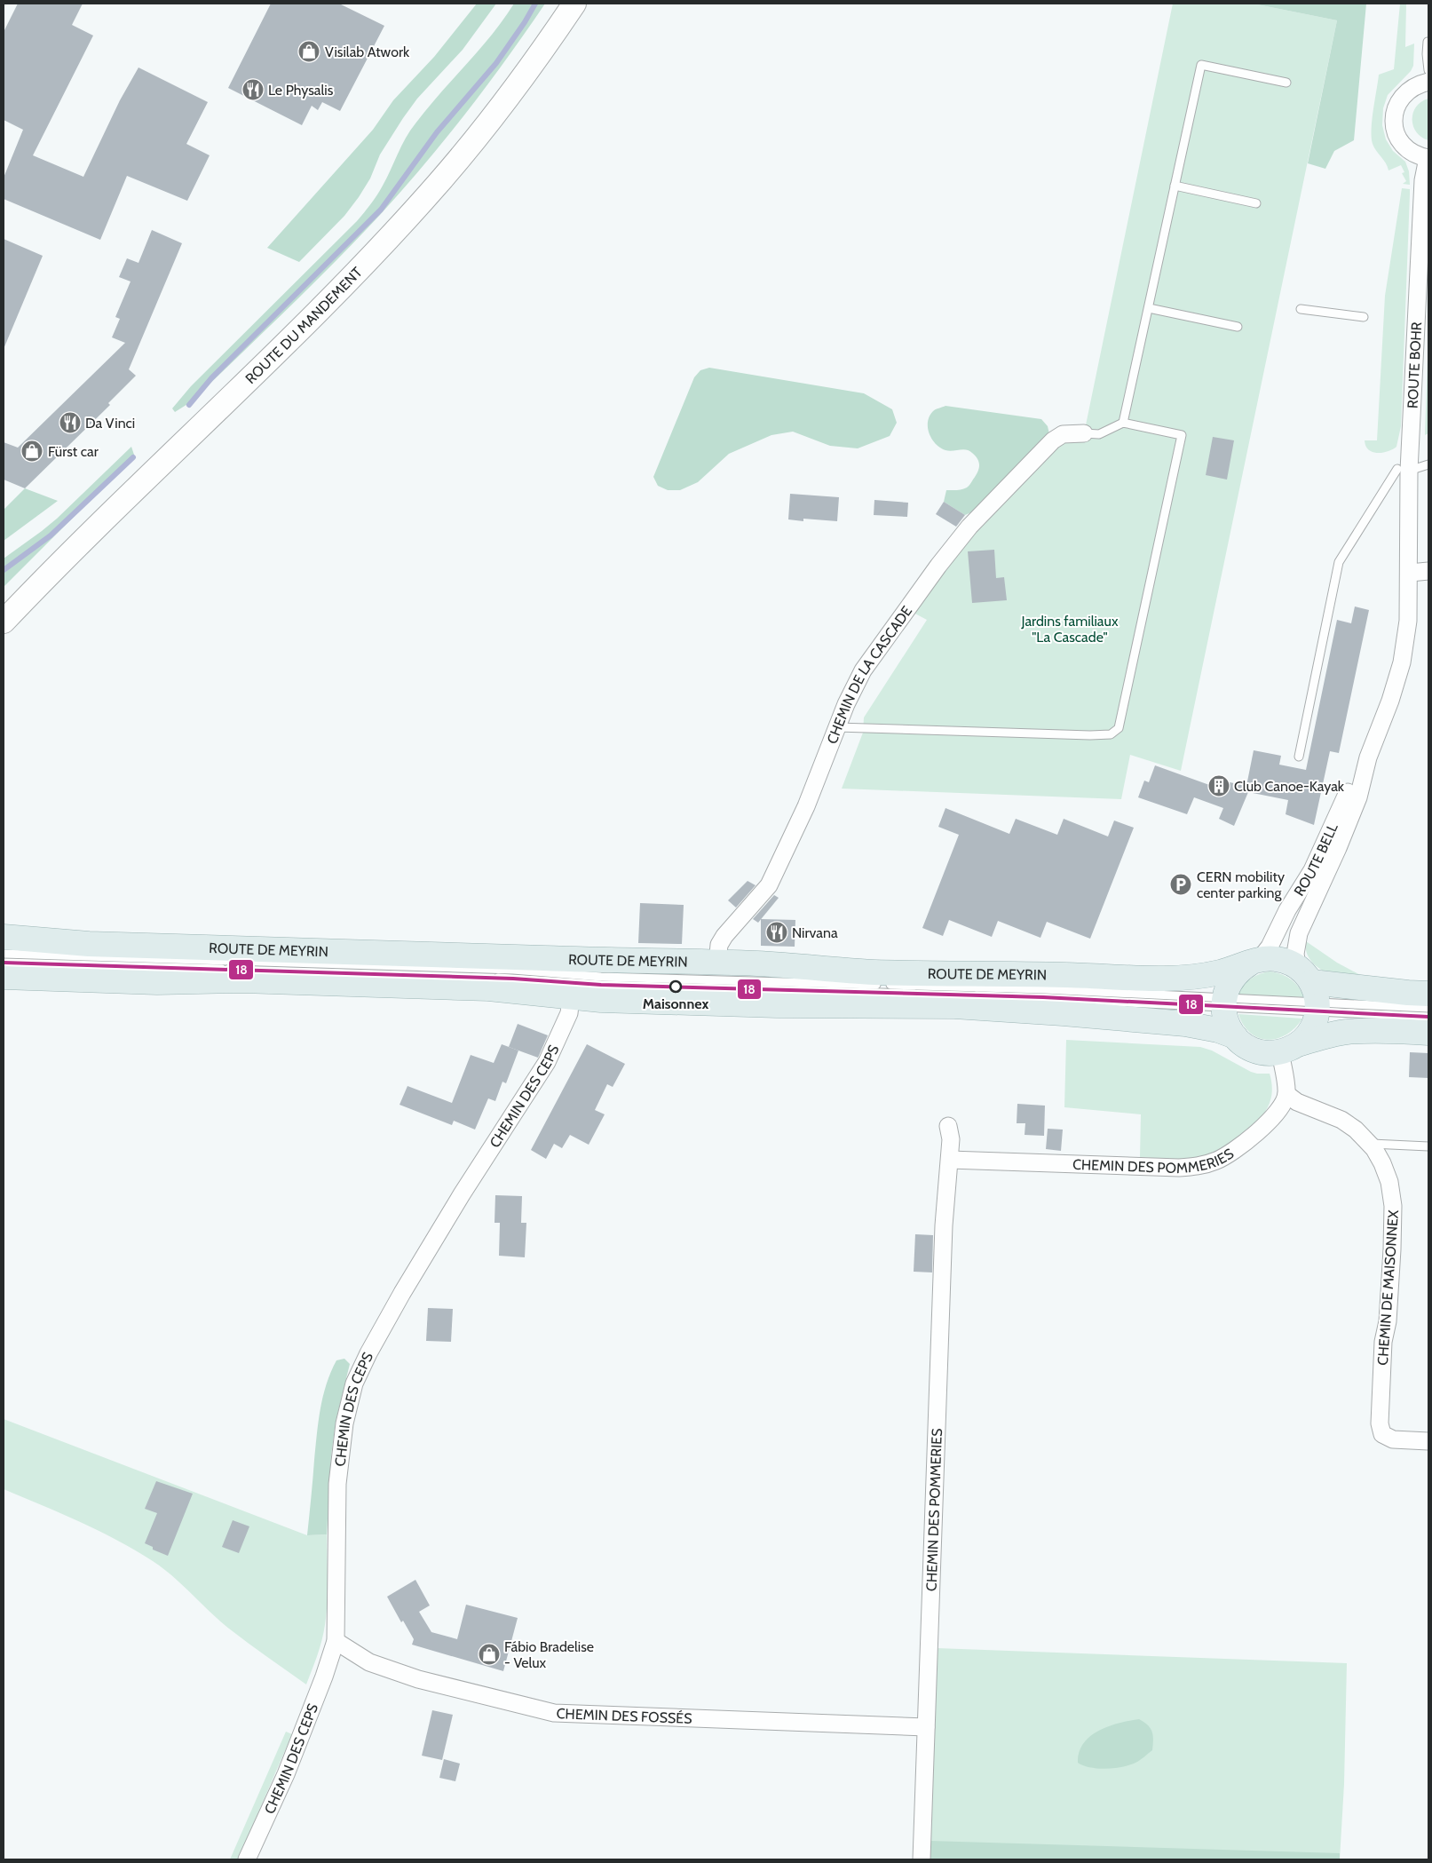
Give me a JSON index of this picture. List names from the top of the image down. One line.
{"streets":{"main road":["ROUTE DU MANDEMENT","ROUTE DE MEYRIN"],"street":["ROUTE BOHR","CHEMIN DE LA CASCADE","ROUTE BELL","CHEMIN DES CEPS","CHEMIN DES POMMERIES","CHEMIN DE MAISONNEX","CHEMIN DES FOSSÉS"]},"crossings":[["ROUTE BOHR","ROUTE BELL"],["CHEMIN DE LA CASCADE","ROUTE DE MEYRIN"],["ROUTE BELL","ROUTE DE MEYRIN"],["CHEMIN DES CEPS","CHEMIN DES FOSSÉS"],["CHEMIN DES POMMERIES","CHEMIN DE MAISONNEX"],["CHEMIN DES POMMERIES","CHEMIN DES FOSSÉS"]],"parks":["Jardins familiaux \"La Cascade\""],"places":{"shop":["Visilab Atwork","Fürst car","Fábio Bradelise - Velux"],"restaurant":["Le Physalis","Da Vinci","Nirvana"],"building":["Club Canoe-Kayak"],"parking":["CERN mobility center parking"],"other":["Maisonnex"]},"lines":["transit line 18"]}
